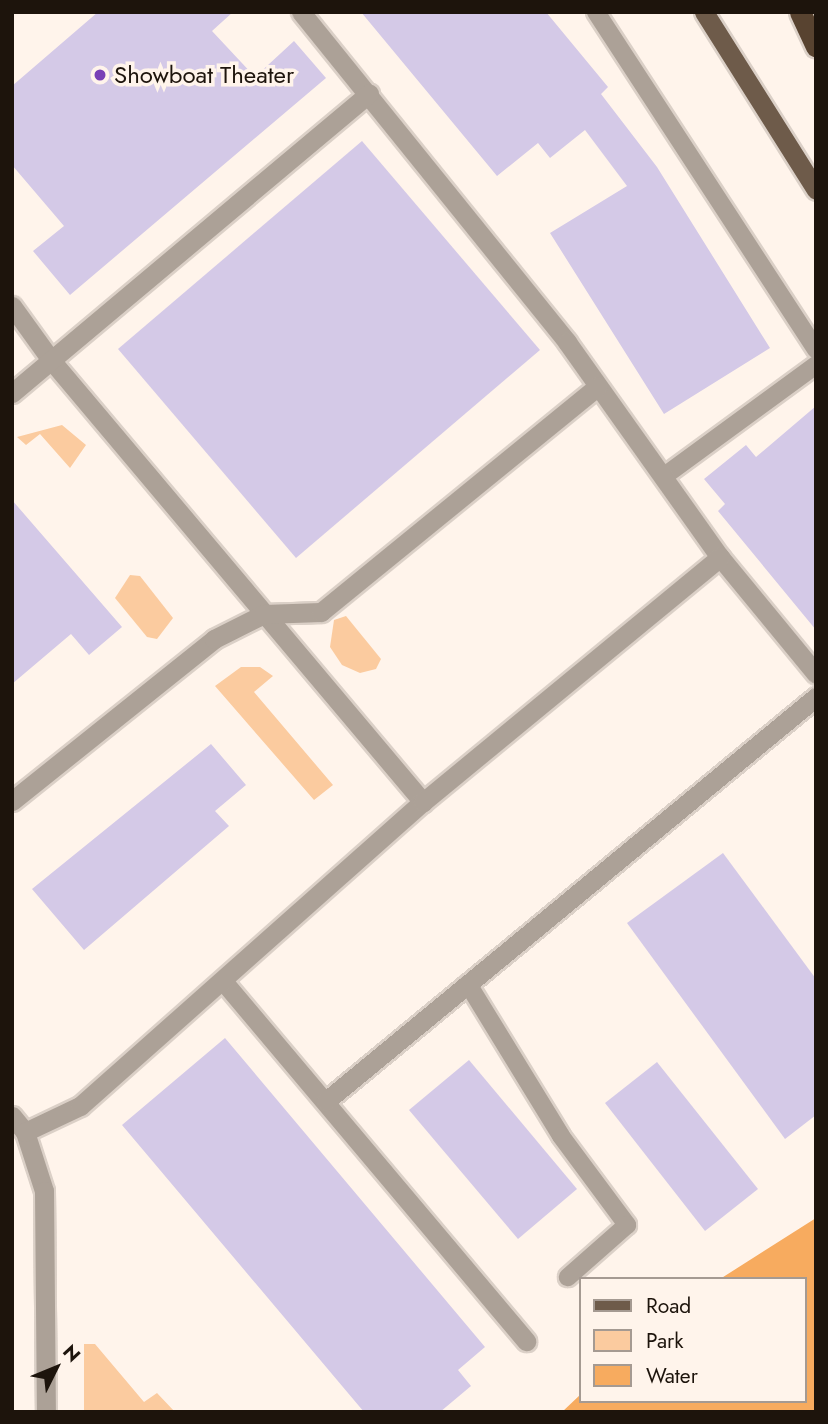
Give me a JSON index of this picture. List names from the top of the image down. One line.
{"places":["Showboat Theater"],"legend":["Road","Park","Water"],"north":"top right"}
